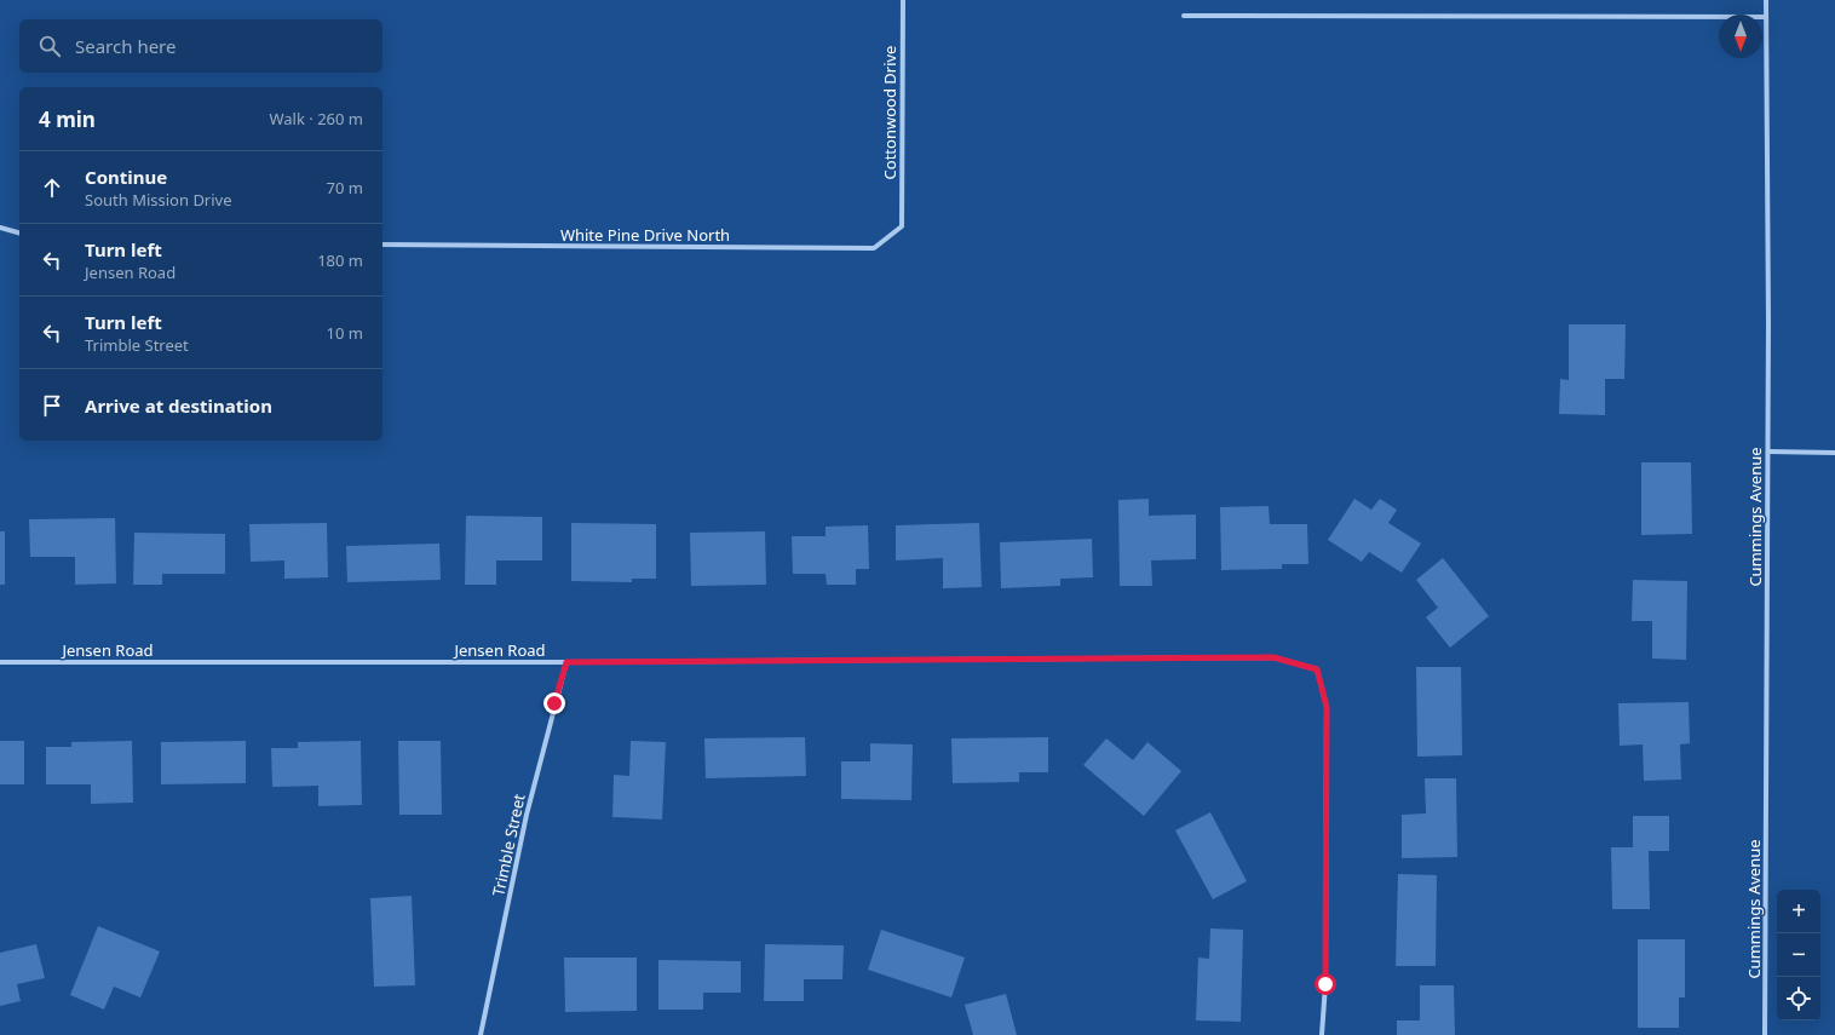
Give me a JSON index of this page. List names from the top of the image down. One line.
{"streets":{"street":["Cottonwood Drive","White Pine Drive North","Cummings Avenue","Jensen Road","Trimble Street"]},"crossings":[["Cottonwood Drive","White Pine Drive North"],["Jensen Road","Trimble Street"]],"north":"bottom","page":{"search":"Search here","heading":["4 min","Walk · 260 m"],"list":[["Continue","South Mission Drive","70 m"],["Turn left","Jensen Road","180 m"],["Turn left","Trimble Street","10 m"],"Arrive at destination"],"map_buttons":["+","−"]}}
